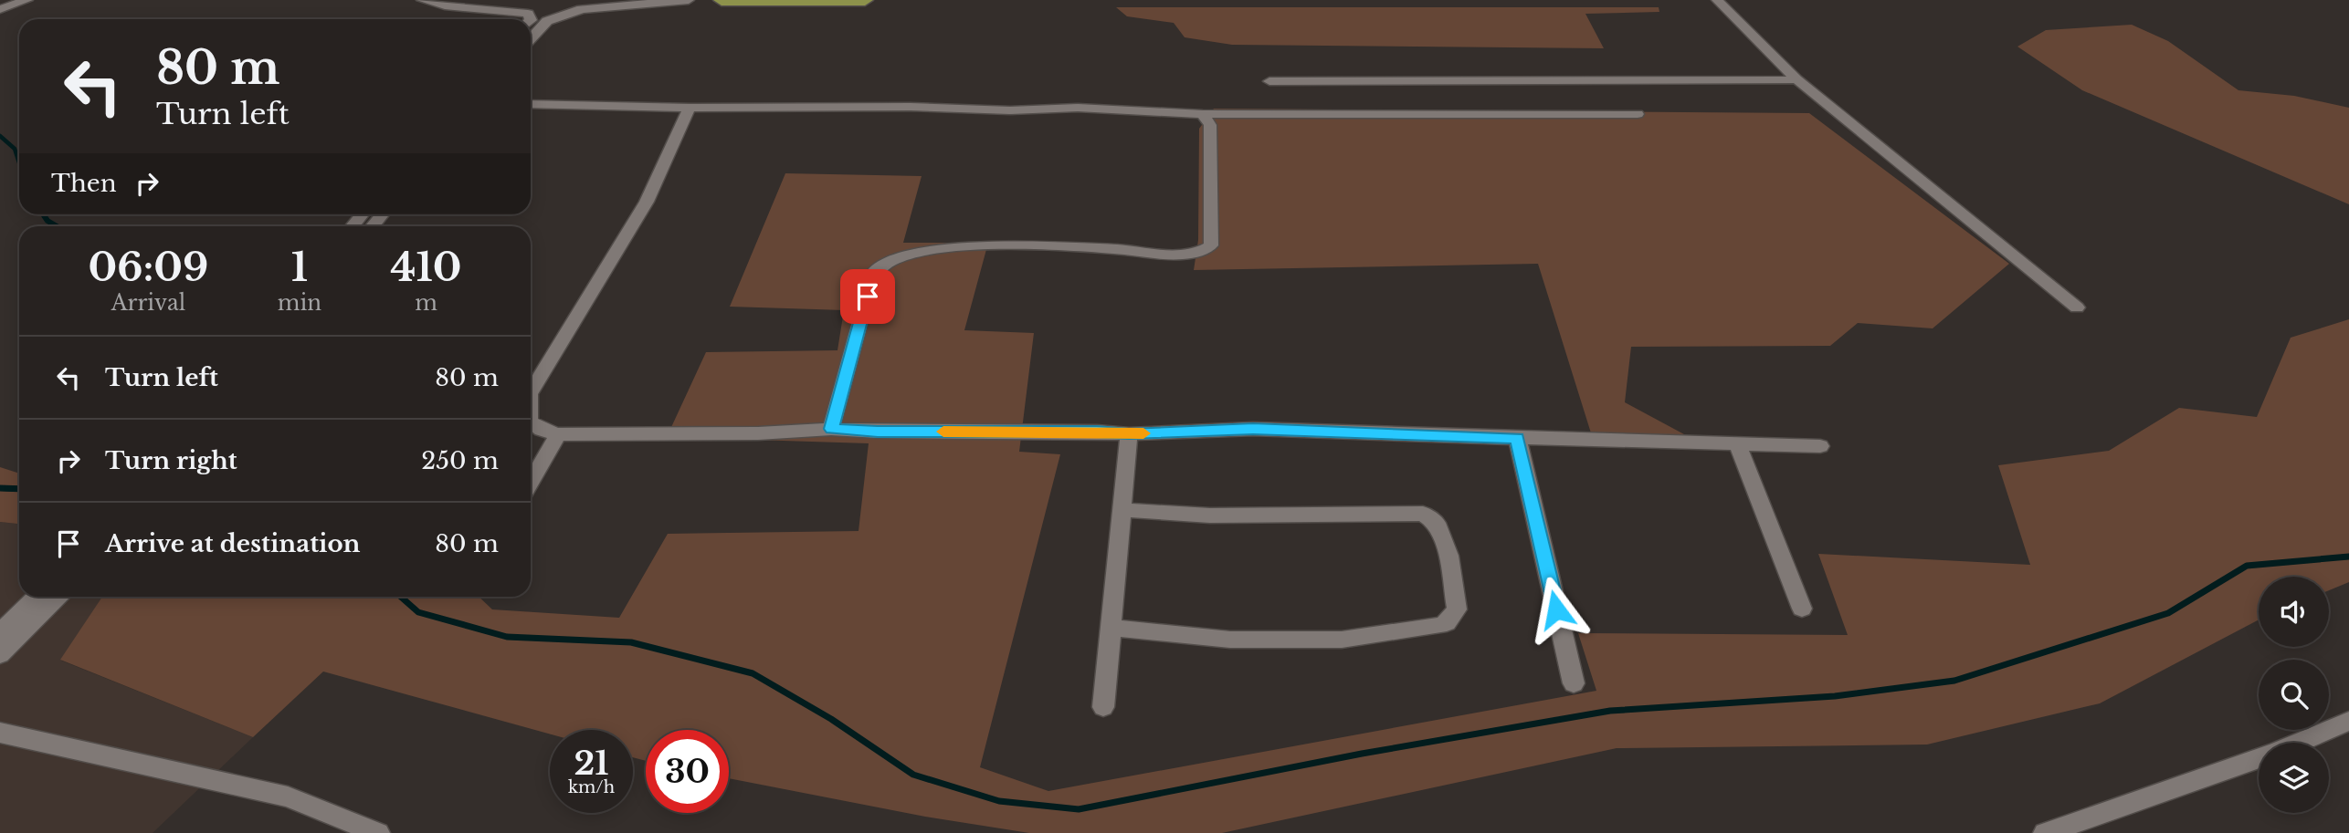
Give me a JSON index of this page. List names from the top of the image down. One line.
{"page":{"turn":["80 m","Turn left"],"then":"Then","eta":["06:09","Arrival","1","min","410","m"],"list":[{"name":"Turn left","value":"80 m"},{"name":"Turn right","value":"250 m"},{"name":"Arrive at destination","value":"80 m"}],"speed":"21 km/h","limit":"30"}}
